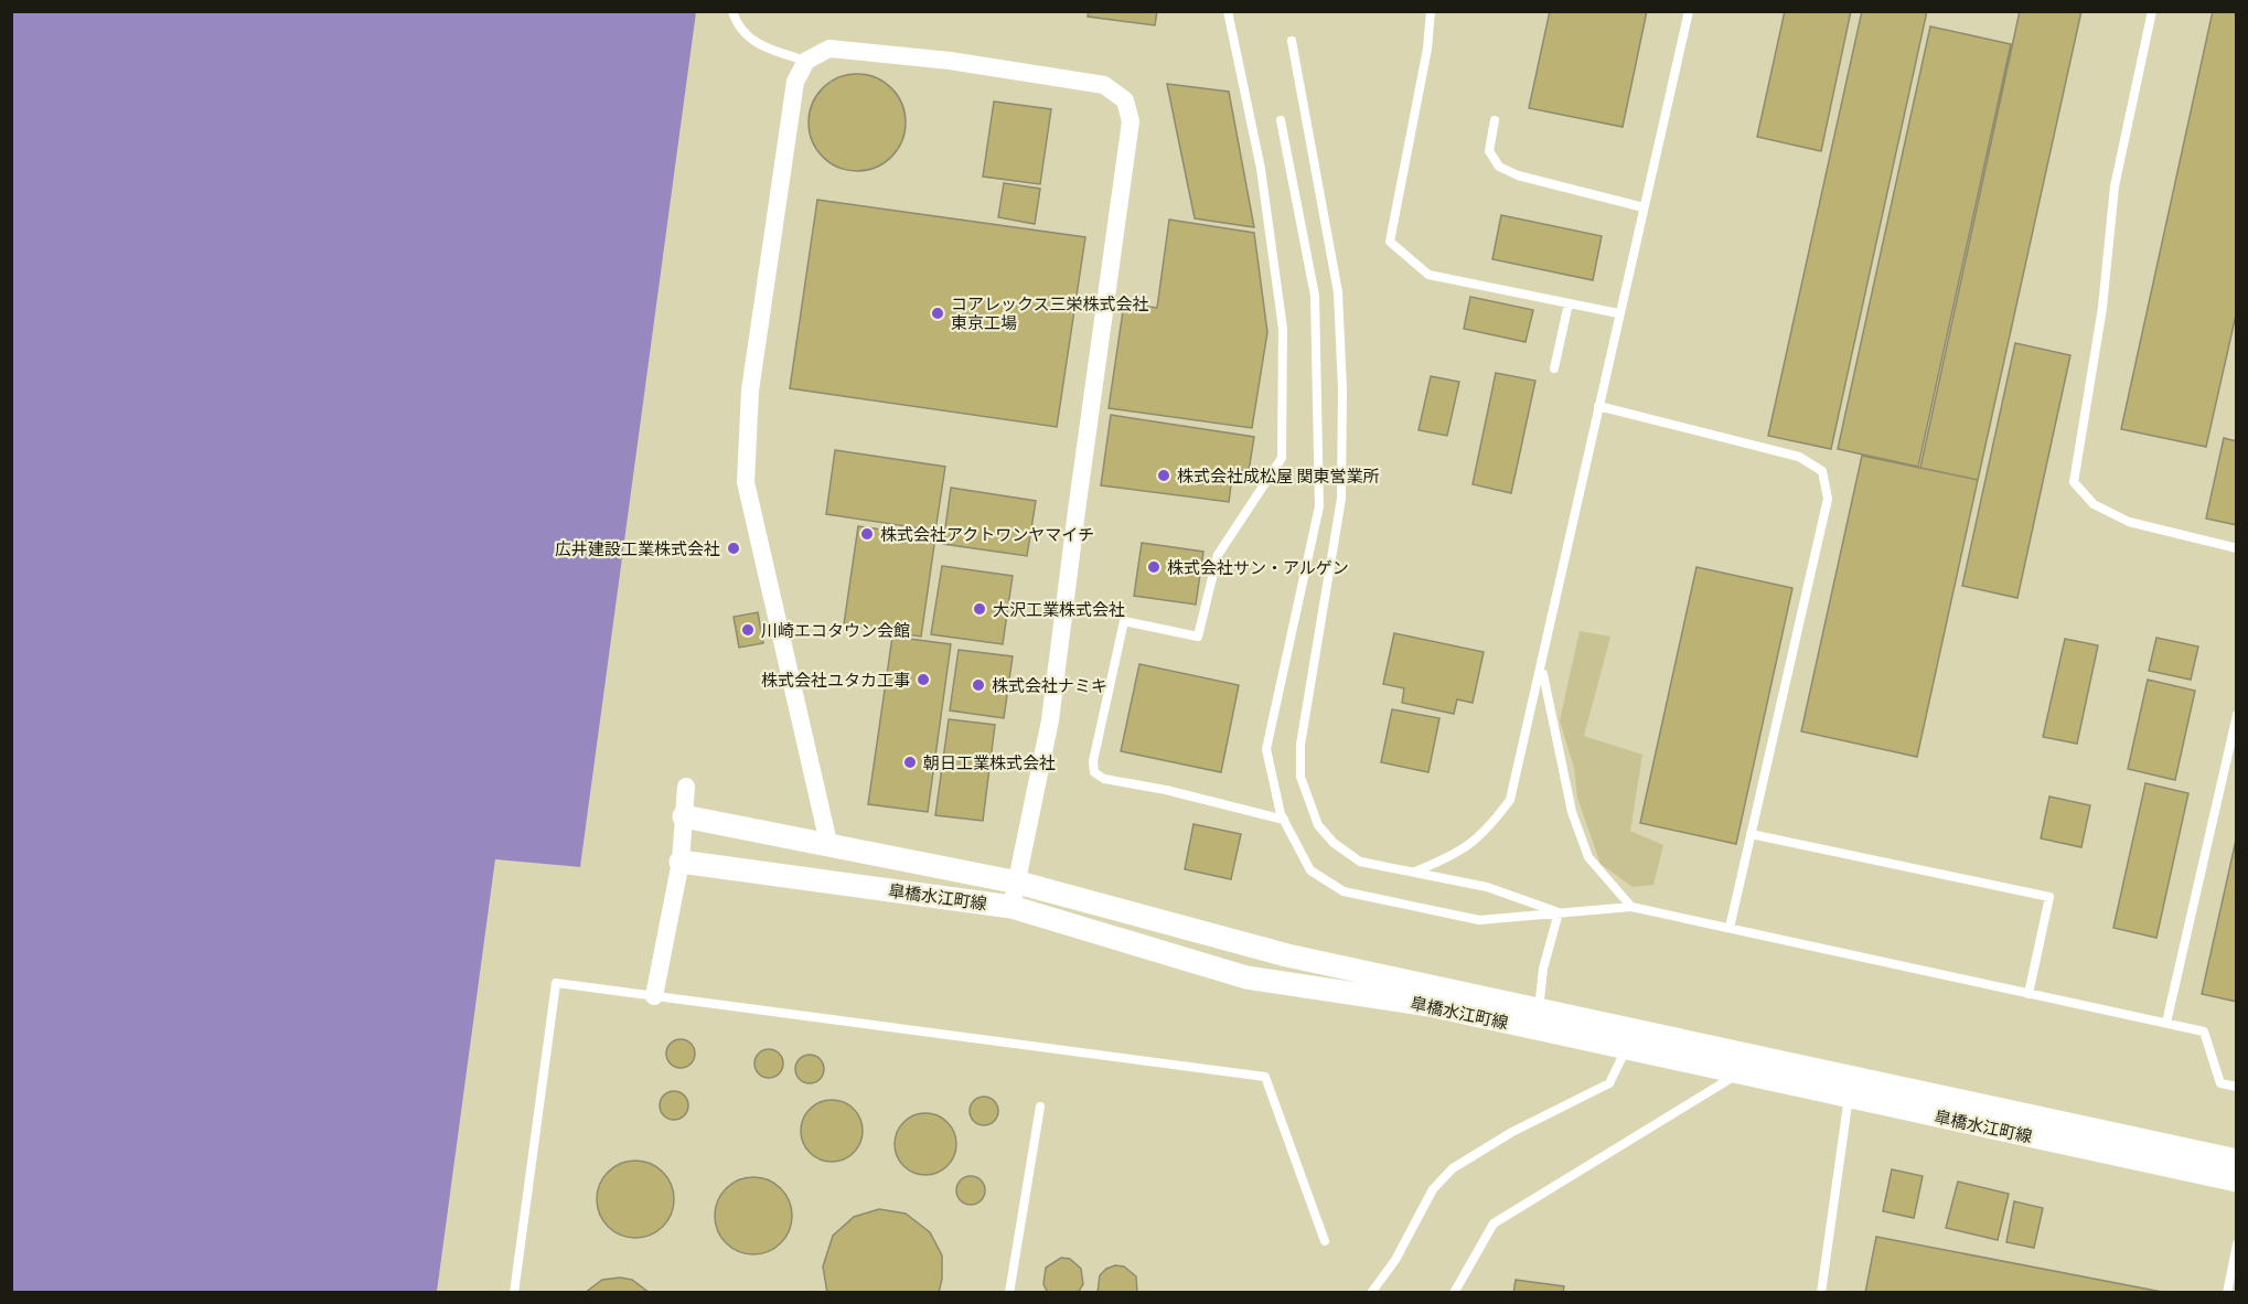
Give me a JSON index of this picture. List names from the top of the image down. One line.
{"streets":{"street":["皐橋水江町線"]},"places":["コアレックス三栄株式会社 東京工場","株式会社成松屋 関東営業所","株式会社アクトワンヤマイチ","広井建設工業株式会社","株式会社サン・アルゲン","大沢工業株式会社","川崎エコタウン会館","株式会社ユタカ工事","株式会社ナミキ","朝日工業株式会社"]}
